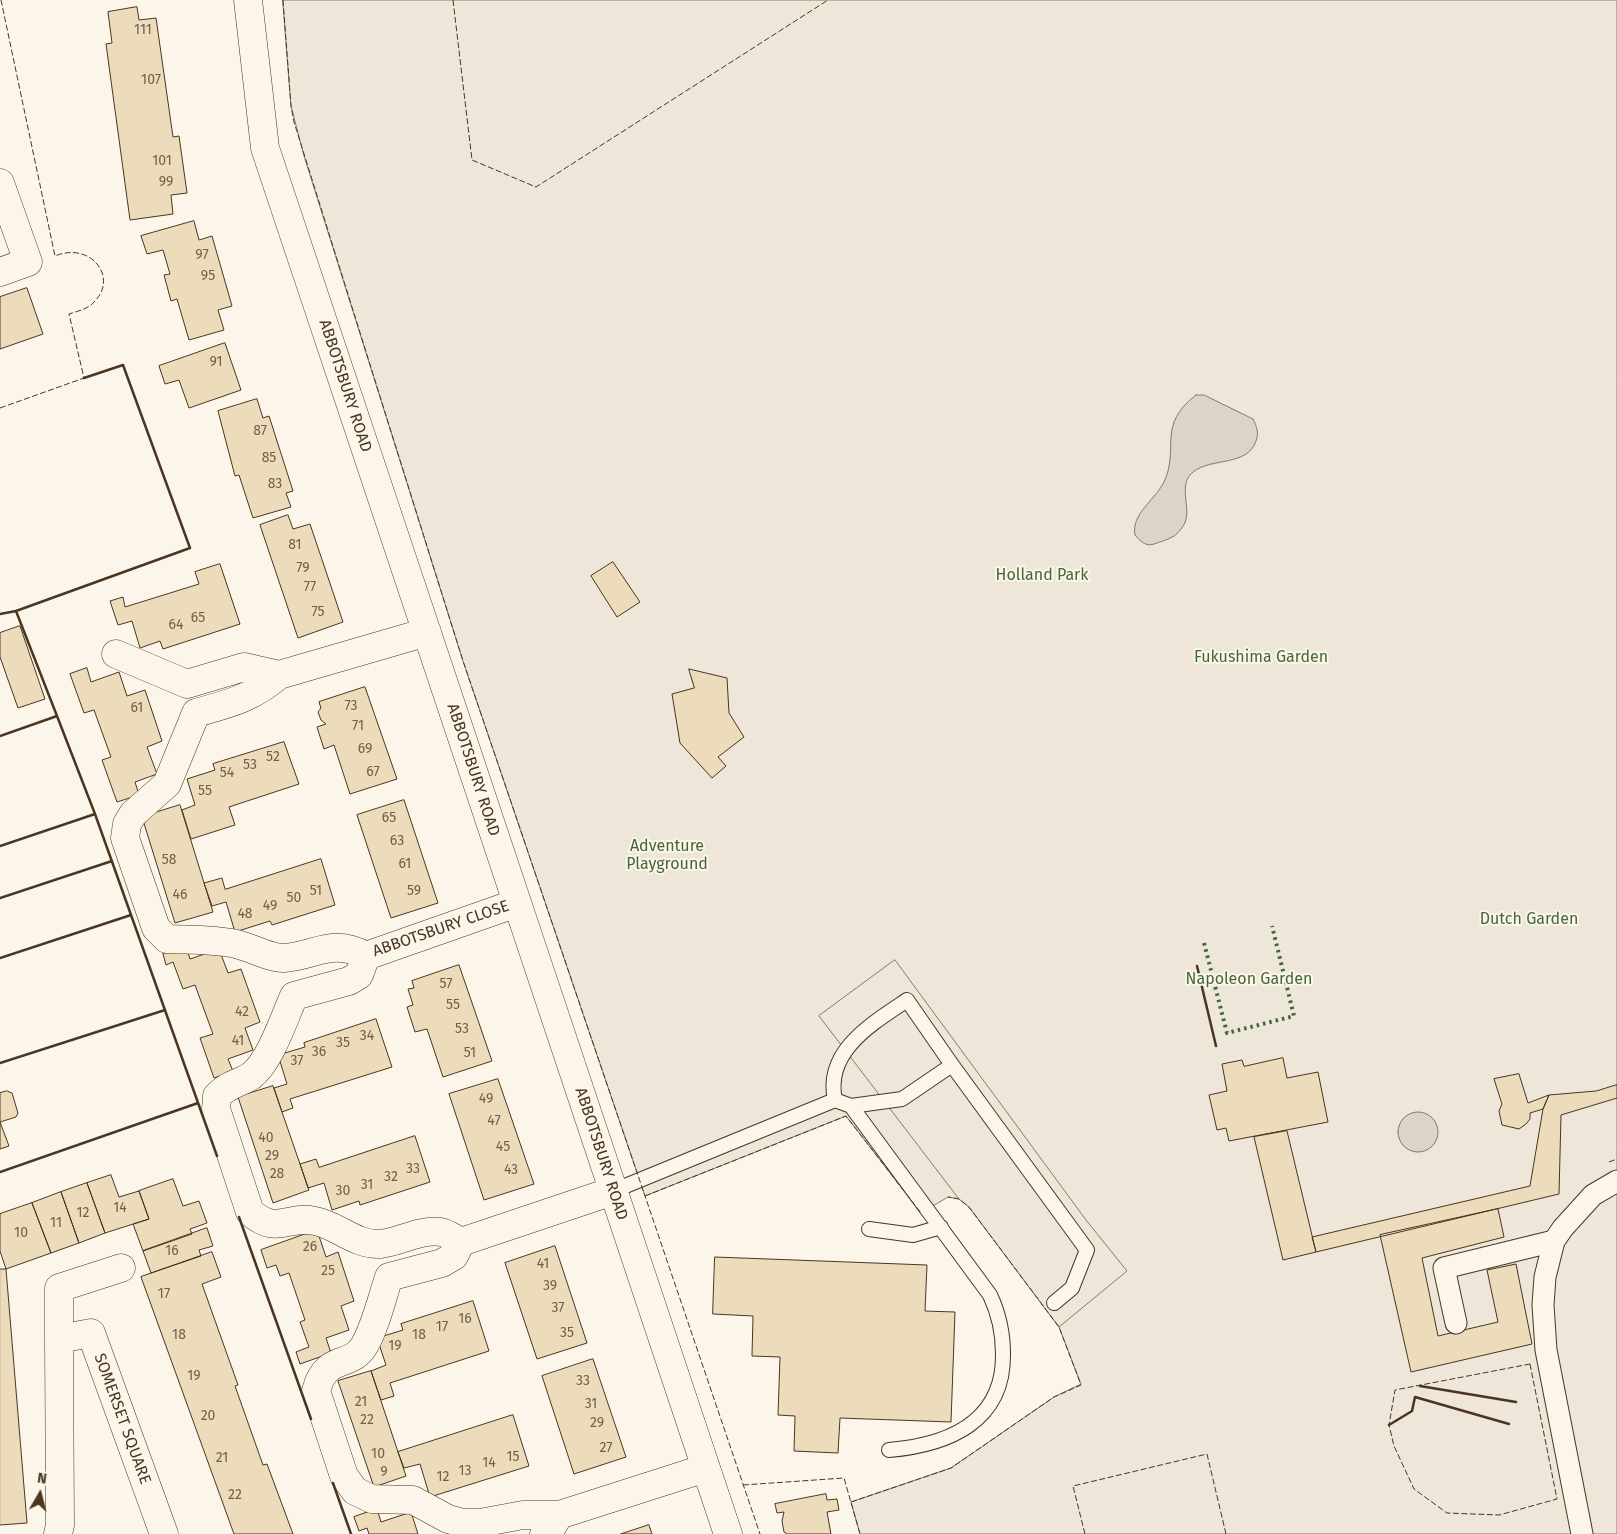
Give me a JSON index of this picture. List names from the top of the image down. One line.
{"streets":{"street":["ABBOTSBURY ROAD","ABBOTSBURY CLOSE","SOMERSET SQUARE"]},"crossings":[["ABBOTSBURY ROAD","ABBOTSBURY CLOSE"]],"parks":["Holland Park","Fukushima Garden","Adventure Playground","Dutch Garden","Napoleon Garden"],"house_numbers":["111","107","101","99","97","95","91","87","85","83","81","79","77","75","65","64","73","61","71","69","52","53","67","54","55","65","63","58","61","51","59","46","50","49","48","57","55","42","53","34","41","35","36","51","37","49","47","40","45","29","33","43","28","32","31","30","14","12","11","10","26","16","41","25","39","17","37","16","17","35","18","18","19","19","33","21","31","20","22","29","27","10","15","21","14","13","9","12","22"],"north":"top"}
